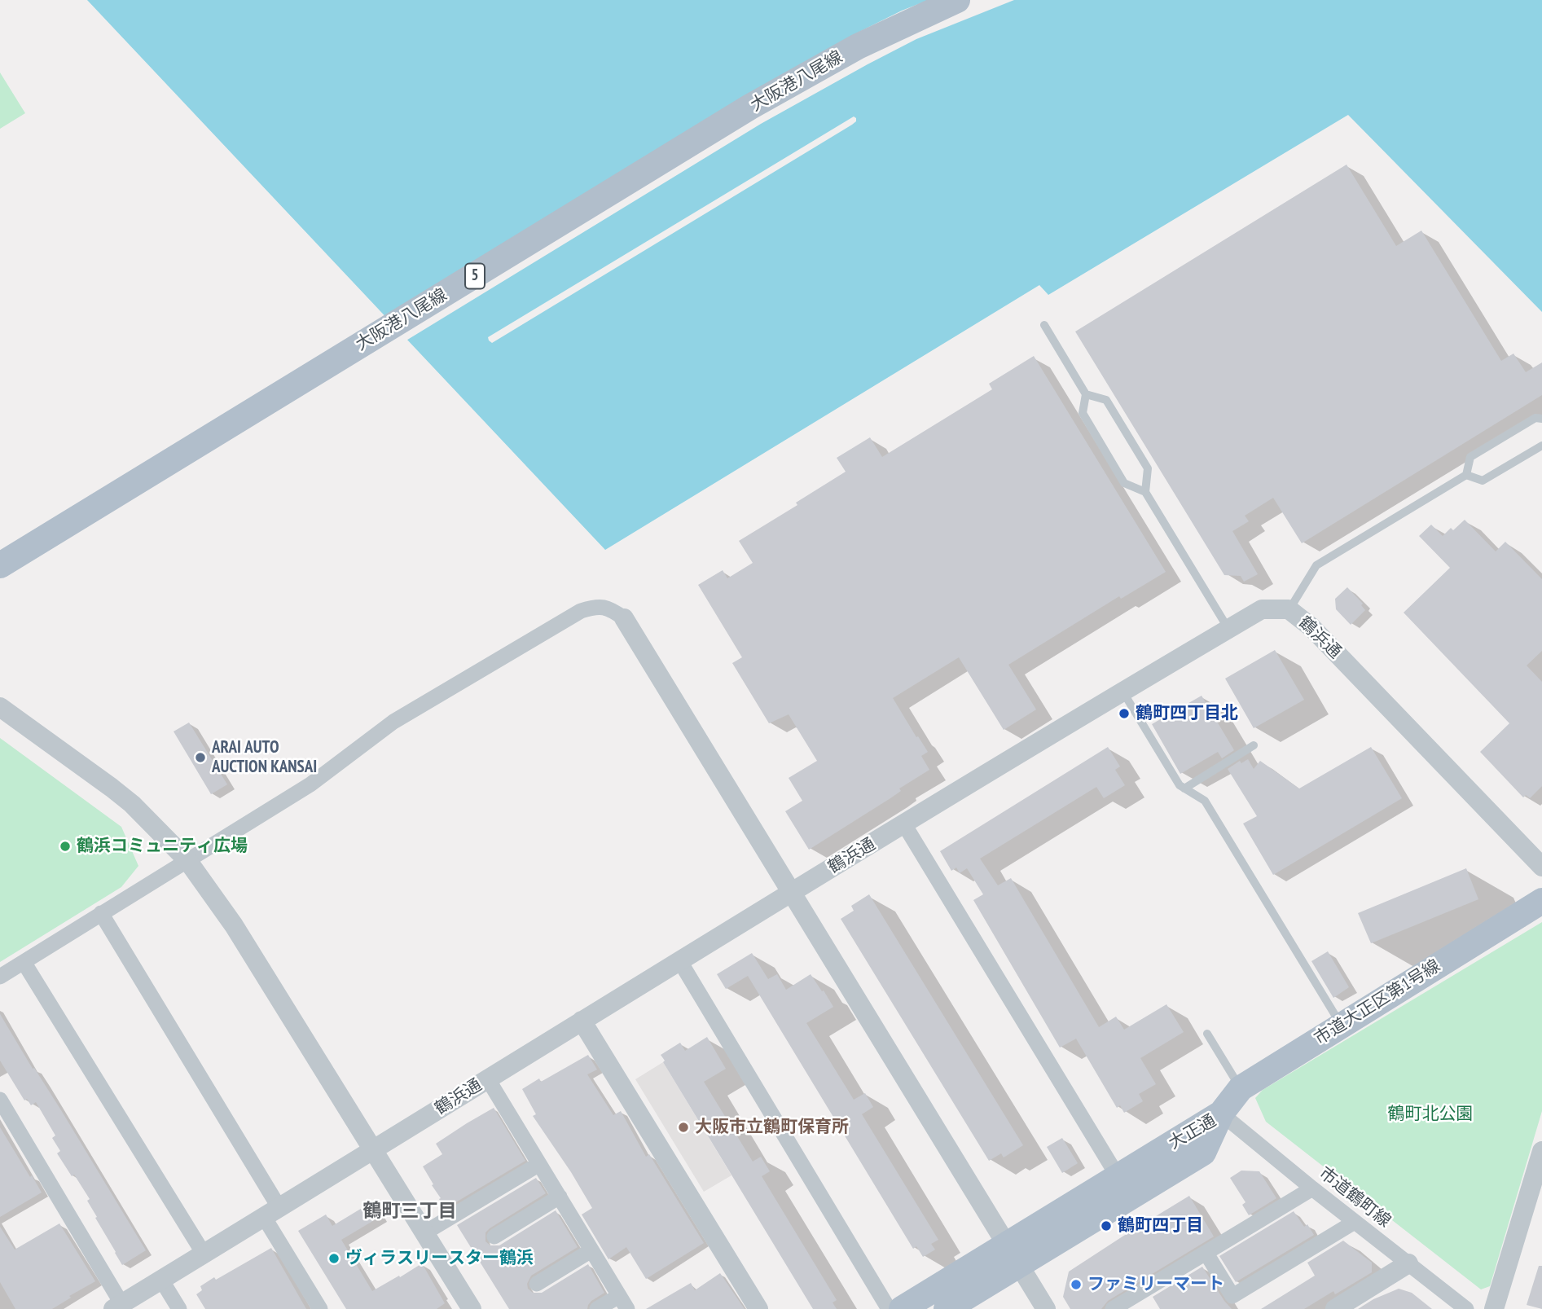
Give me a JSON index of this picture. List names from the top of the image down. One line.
{"streets":{"main road":["大阪港八尾線","5","市道大正区第1号線","大正通"],"street":["鶴浜通","市道鶴町線"]},"crossings":[["市道大正区第1号線","大正通"],["市道大正区第1号線","市道鶴町線"],["大正通","市道鶴町線"]],"districts":["鶴町三丁目"],"parks":["鶴町北公園"],"places":["鶴町四丁目北","ARAI AUTO AUCTION KANSAI","鶴浜コミュニティ広場","大阪市立鶴町保育所","鶴町四丁目","ヴィラスリースター鶴浜","ファミリーマート"]}
